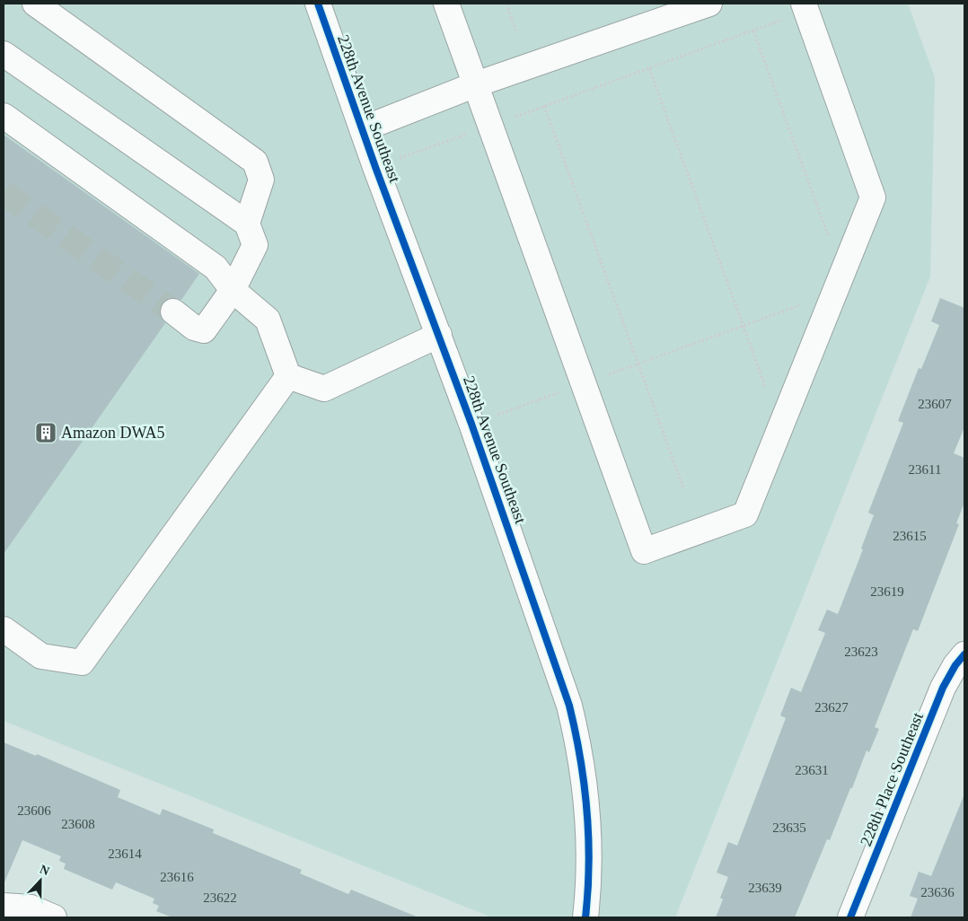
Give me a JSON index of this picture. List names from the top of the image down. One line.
{"streets":{"street":["228th Avenue Southeast","228th Place Southeast"]},"places":{"building":["Amazon DWA5"]},"house_numbers":["23607","23611","23615","23619","23623","23627","23631","23606","23608","23635","23614","23616","23639","23636","23622"],"north":"top"}
